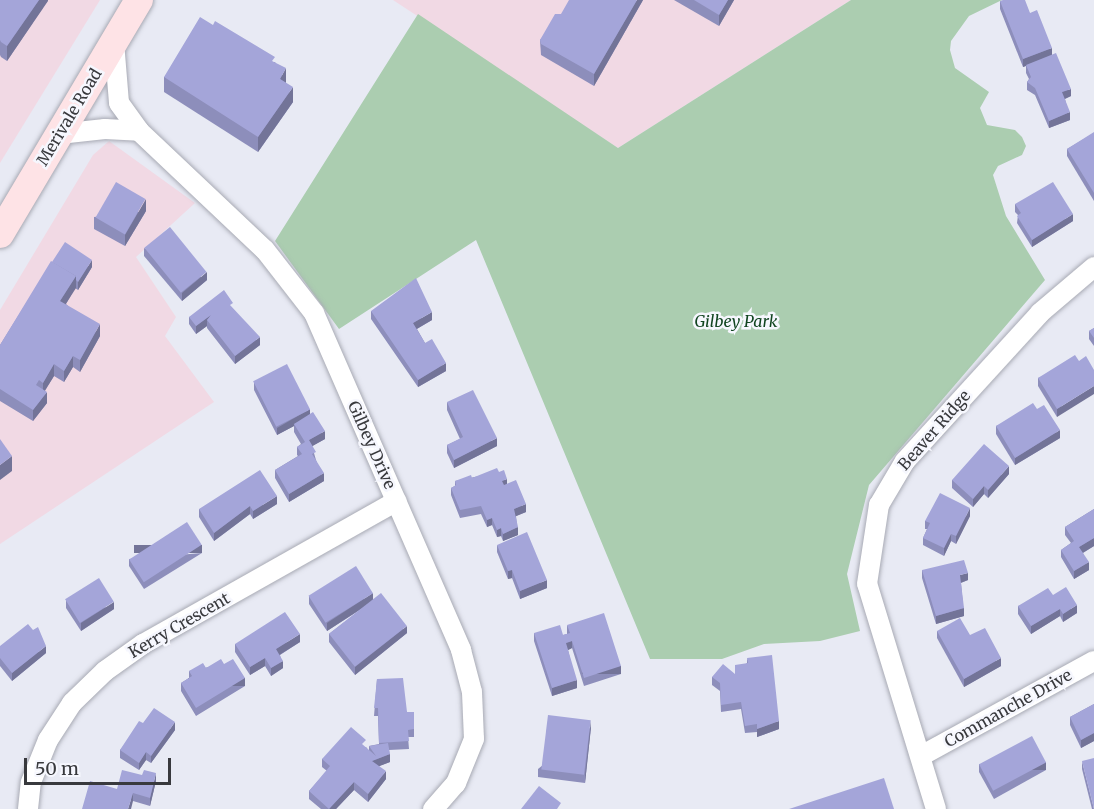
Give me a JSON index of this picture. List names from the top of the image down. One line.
{"streets":{"main road":["Merivale Road"],"street":["Beaver Ridge","Gilbey Drive","Kerry Crescent","Commanche Drive"]},"crossings":[["Merivale Road","Gilbey Drive"],["Beaver Ridge","Commanche Drive"],["Gilbey Drive","Kerry Crescent"]],"parks":["Gilbey Park"],"scale_bar":"50 m"}
